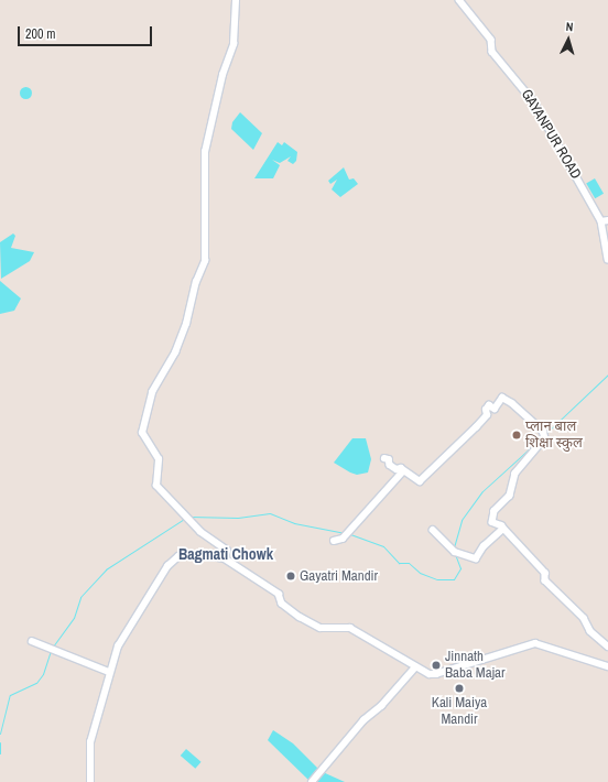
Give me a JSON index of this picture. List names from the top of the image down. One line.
{"streets":{"street":["GAYANPUR ROAD"]},"districts":["Bagmati Chowk"],"places":["प्लान बाल शिक्षा स्कुल","Gayatri Mandir","Jinnath Baba Majar","Kali Maiya Mandir"],"scale_bar":"200 m","north":"top"}
